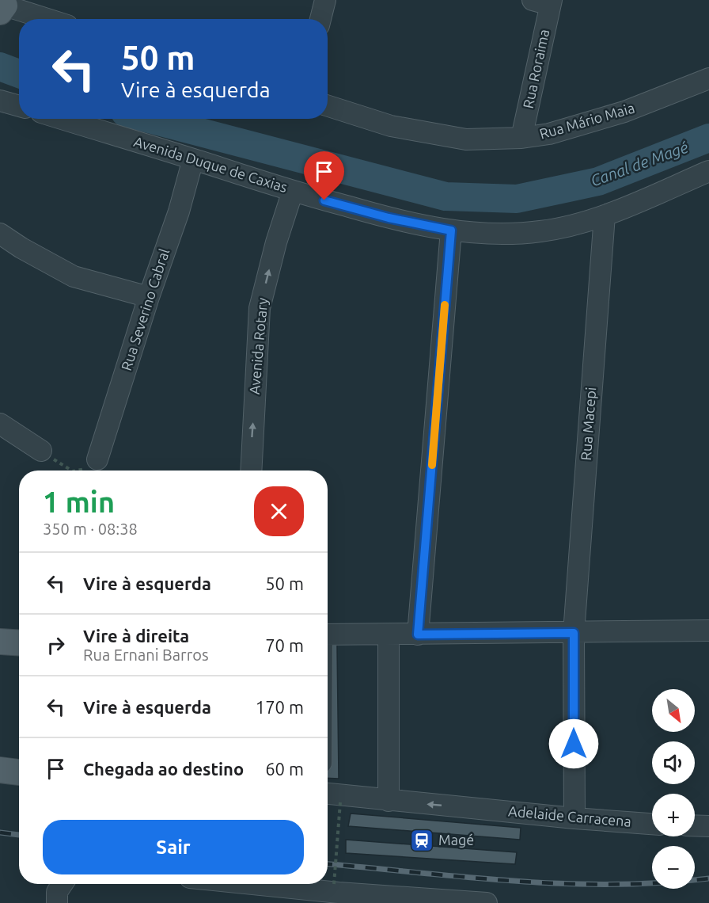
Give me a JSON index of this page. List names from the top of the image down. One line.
{"streets":{"street":["Rua Roraima","Rua Mário Maia","Avenida Duque de Caxias","Rua Severino Cabral","Avenida Rotary","Rua Macepi","Adelaide Carracena"]},"crossings":[["Rua Roraima","Rua Mário Maia"],["Avenida Duque de Caxias","Rua Severino Cabral"],["Avenida Duque de Caxias","Avenida Rotary"],["Avenida Duque de Caxias","Rua Macepi"],["Rua Macepi","Adelaide Carracena"]],"water":["Canal de Magé"],"places":{"station":["Magé"]},"north":"bottom right","page":{"turn":["50 m","Vire à esquerda"],"heading":["1 min","350 m · 08:38"],"list":[{"name":"Vire à esquerda","value":"50 m"},{"name":"Vire à direita","note":"Rua Ernani Barros","value":"70 m"},{"name":"Vire à esquerda","value":"170 m"},{"name":"Chegada ao destino","value":"60 m"}],"map_buttons":["+","−"],"buttons":"Sair"}}
